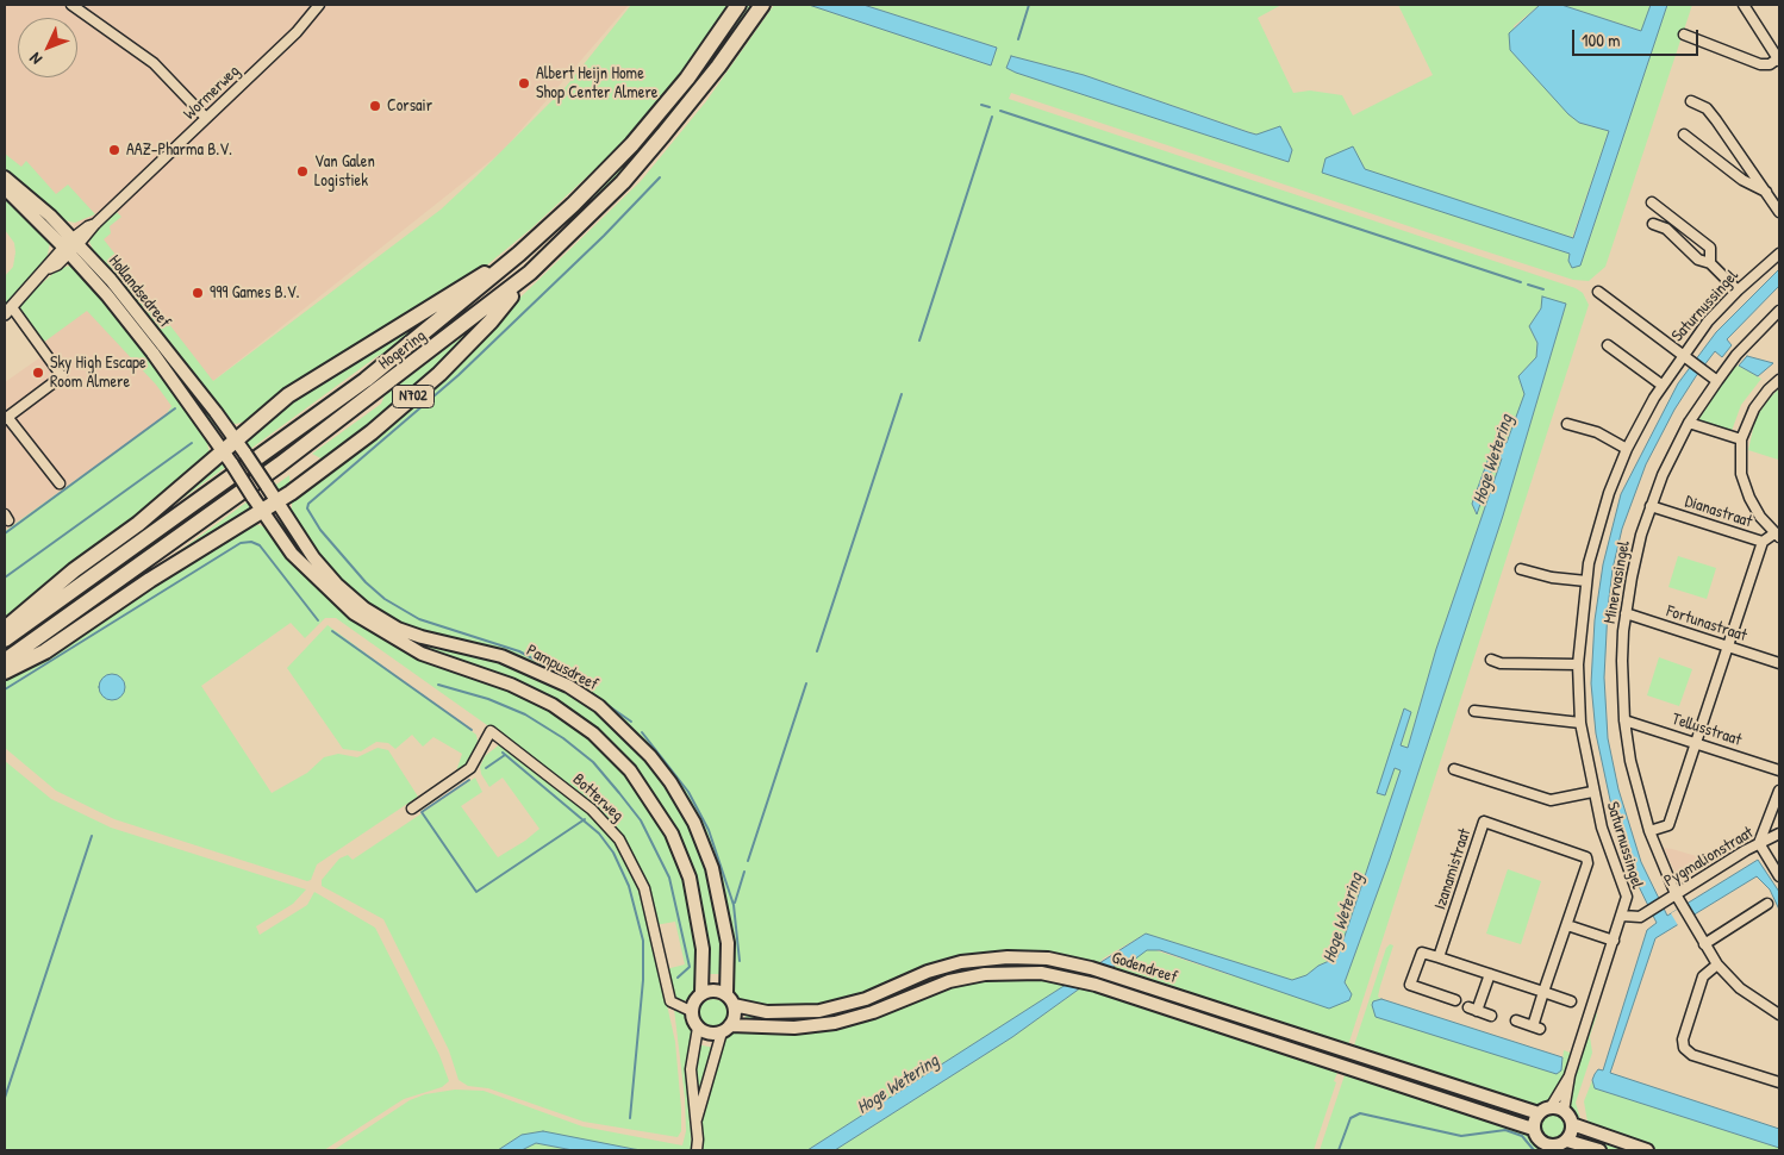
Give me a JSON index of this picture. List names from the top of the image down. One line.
{"streets":{"highway":["Hogering","N702"],"main road":["Hollandsedreef","Pampusdreef","Godendreef"],"street":["Wormerweg","Saturnussingel","Dianastraat","Minervasingel","Fortunastraat","Tellusstraat","Botterweg","Pygmalionstraat","Izanamistraat"]},"crossings":[["Wormerweg","Hollandsedreef"],["Hollandsedreef","N702"],["Hollandsedreef","Pampusdreef"],["Saturnussingel","Pygmalionstraat"],["Saturnussingel","Godendreef"],["Hogering","N702"],["N702","Pampusdreef"],["Dianastraat","Minervasingel"],["Minervasingel","Fortunastraat"],["Minervasingel","Tellusstraat"],["Minervasingel","Pygmalionstraat"],["Pampusdreef","Botterweg"],["Pampusdreef","Godendreef"],["Botterweg","Godendreef"]],"water":["Hoge Wetering"],"places":["Albert Heijn Home Shop Center Almere","Corsair","AAZ-Pharma B.V.","Van Galen Logistiek","999 Games B.V.","Sky High Escape Room Almere"],"scale_bar":"100 m","north":"bottom left"}
